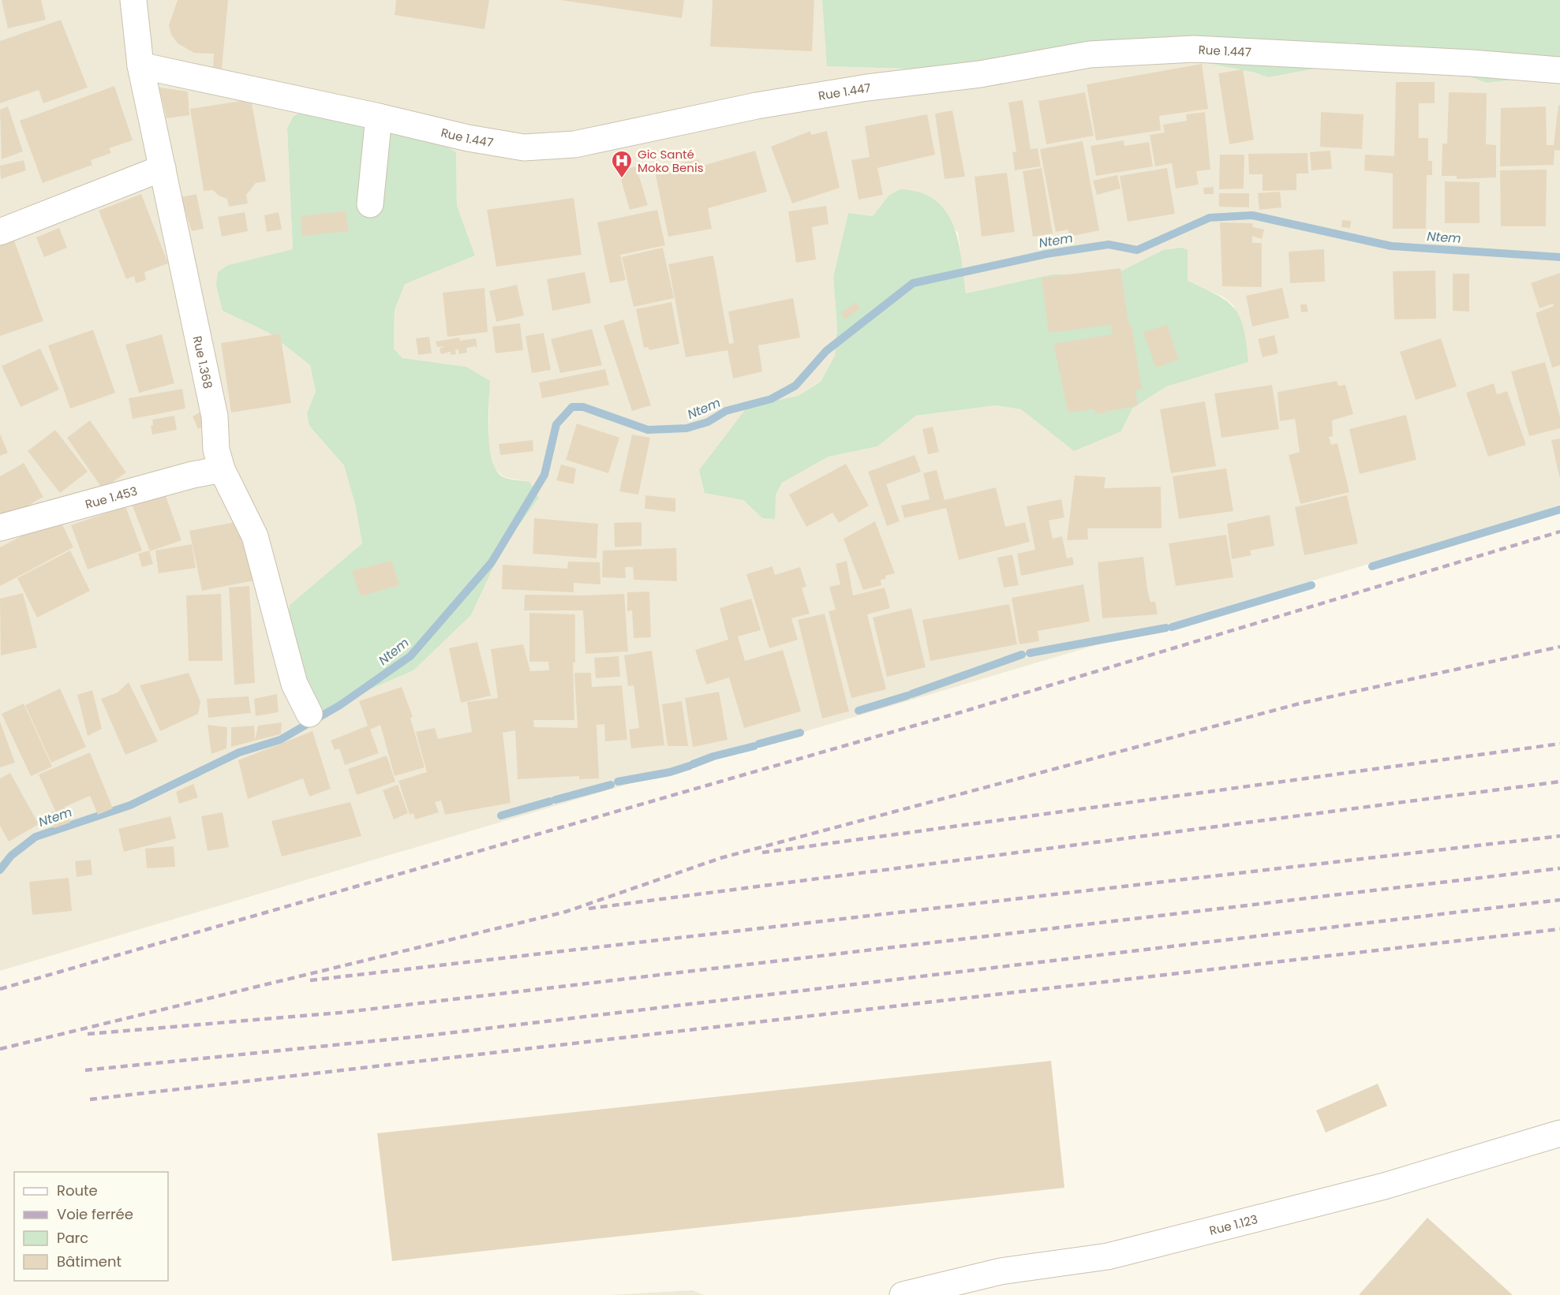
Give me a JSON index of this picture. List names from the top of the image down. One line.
{"streets":{"street":["Rue 1.447","Rue 1.368","Rue 1.453","Rue 1.123"]},"crossings":[["Rue 1.447","Rue 1.368"],["Rue 1.368","Rue 1.453"]],"water":["Ntem"],"places":{"hospital":["Gic Santé Moko Benis"]},"legend":["Route","Voie ferrée","Parc","Bâtiment"]}
